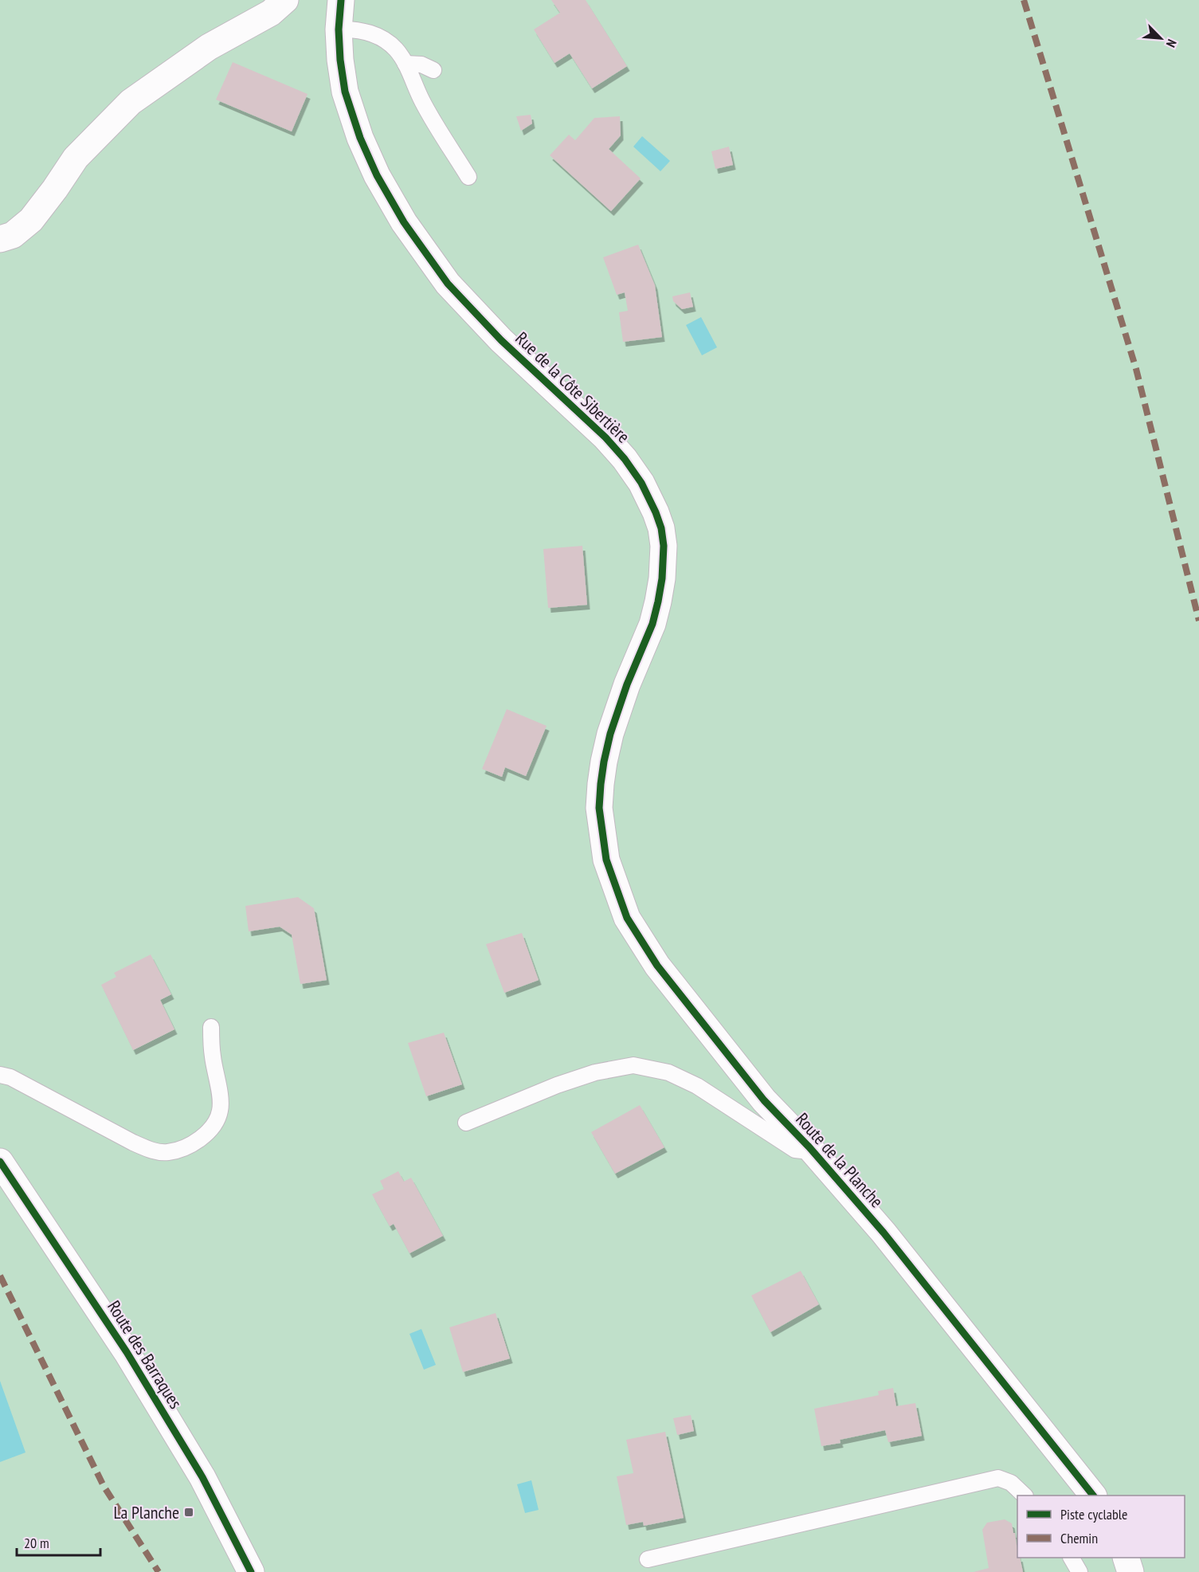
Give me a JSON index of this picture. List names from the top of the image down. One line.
{"streets":{"street":["Rue de la Côte Sibertière","Route de la Planche","Route des Barraques"]},"crossings":[["Rue de la Côte Sibertière","Route de la Planche"]],"places":{"transit":["La Planche"]},"legend":["Piste cyclable","Chemin"],"scale_bar":"20 m","north":"bottom right"}
